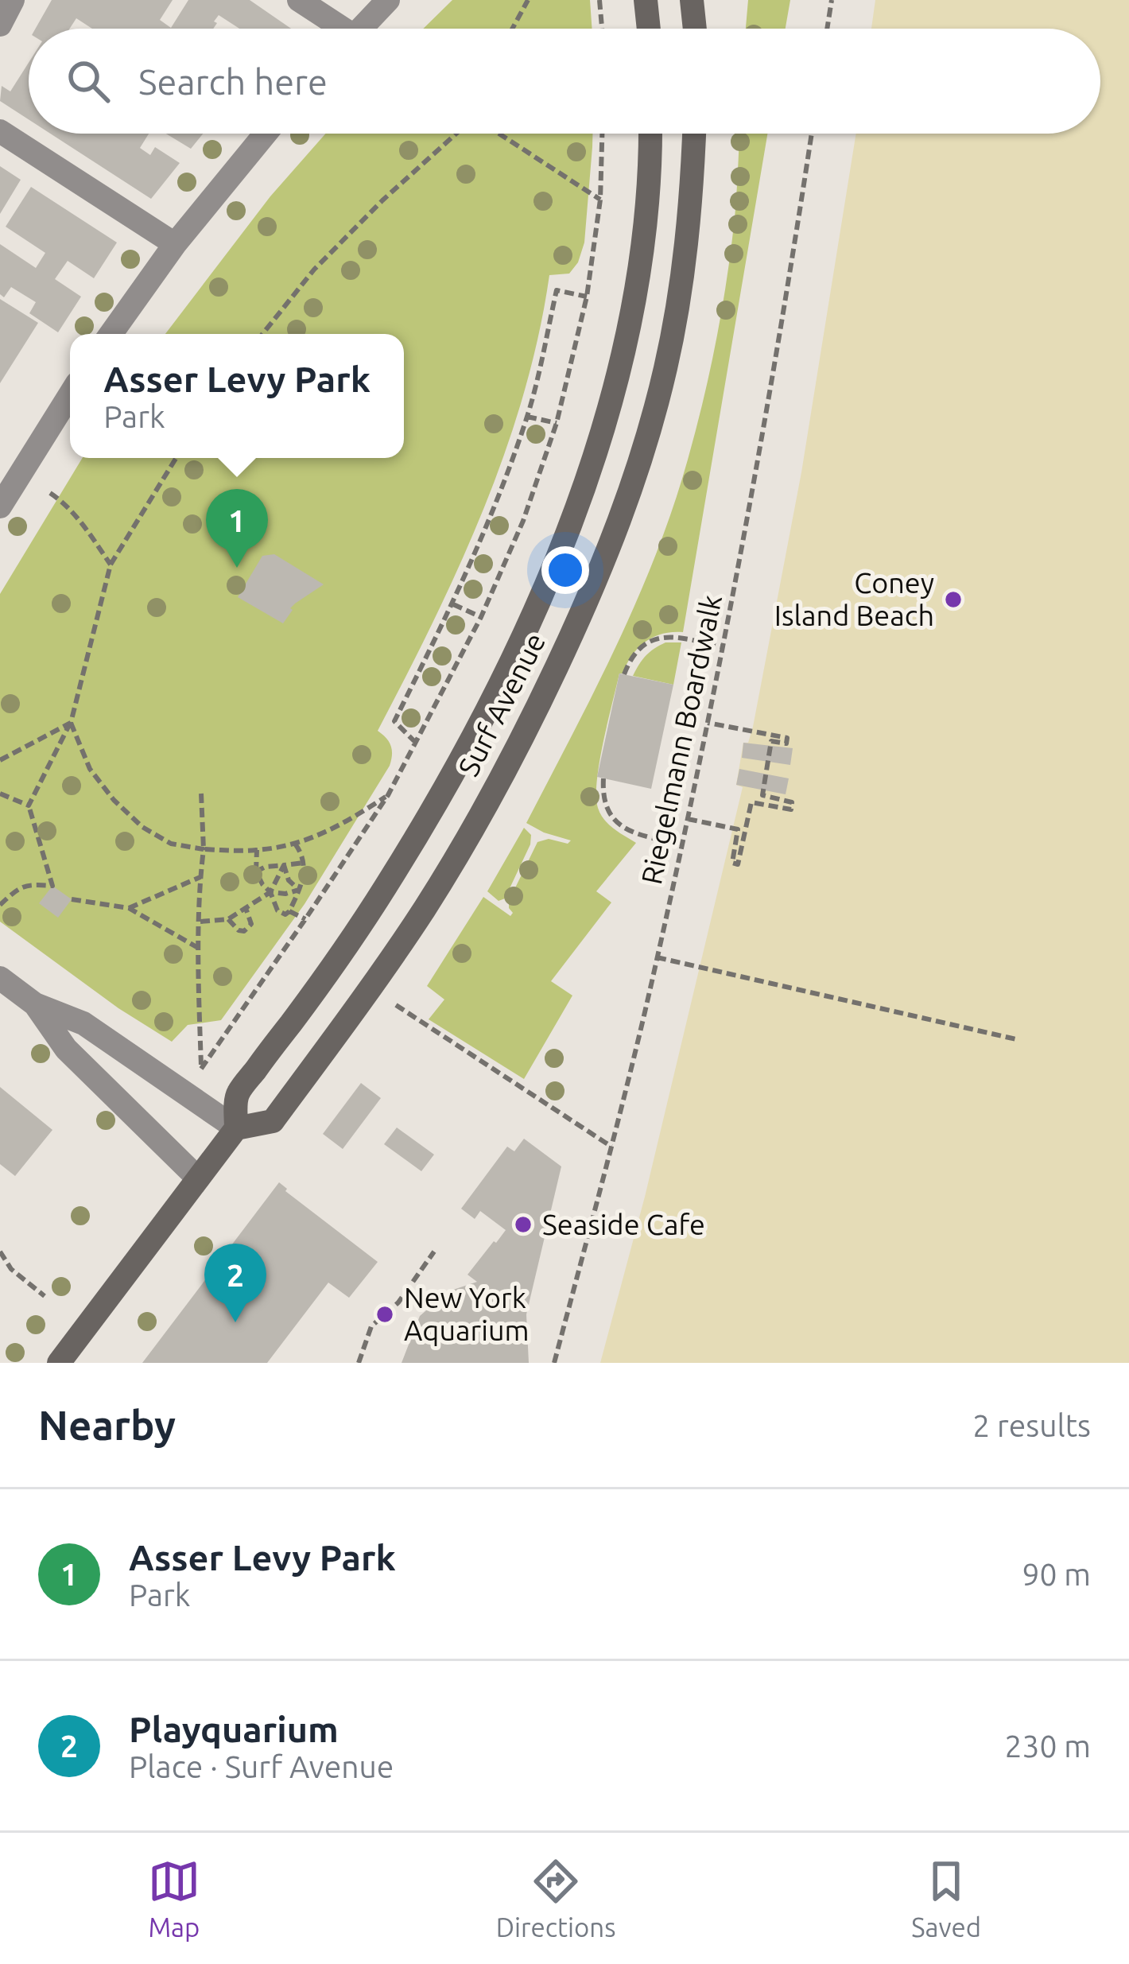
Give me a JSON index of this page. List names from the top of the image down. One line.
{"streets":{"main road":["Surf Avenue"],"path":["Riegelmann Boardwalk"]},"places":["Coney Island Beach","Seaside Cafe","New York Aquarium"],"page":{"search":"Search here","popup":["Asser Levy Park","Park"],"pins":["1","2"],"heading":["Nearby","2 results"],"list":[{"mark":"1","name":"Asser Levy Park","note":"Park","value":"90 m"},{"mark":"2","name":"Playquarium","note":"Place · Surf Avenue","value":"230 m"}],"nav":["Map","Directions","Saved"]}}
